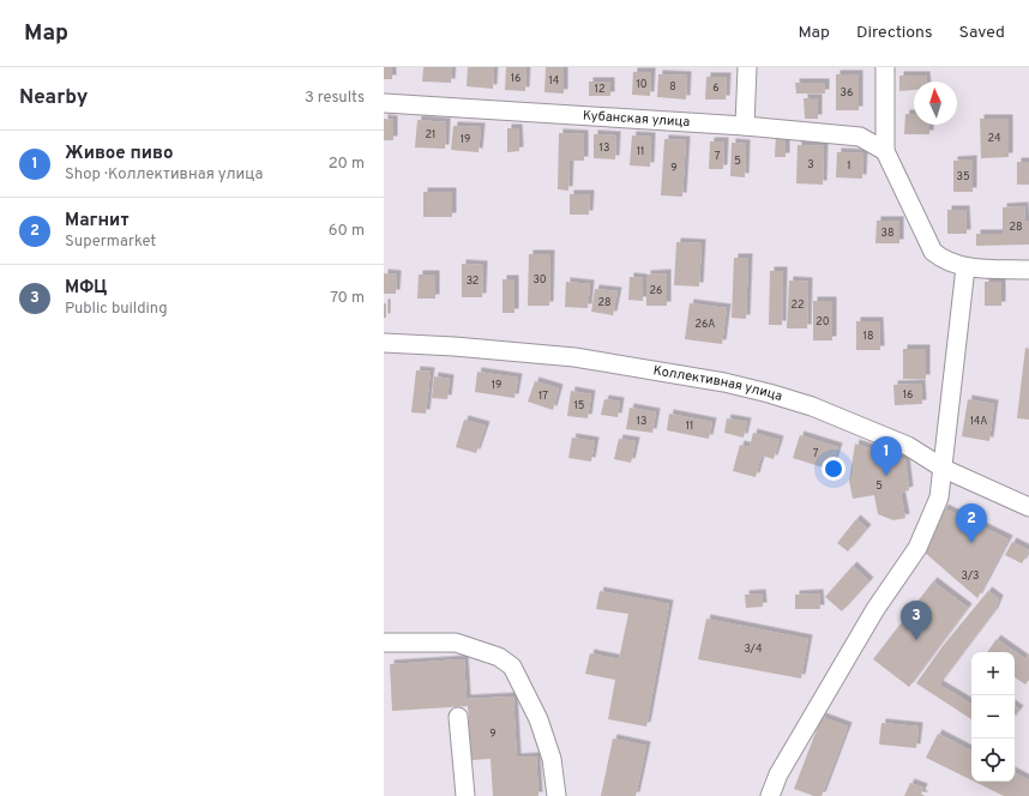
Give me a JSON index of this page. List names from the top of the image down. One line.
{"streets":{"street":["Кубанская улица","Коллективная улица"]},"house_numbers":["16","14","10","8","6","12","36","21","24","19","13","11","7","5","3","1","9","35","28","38","30","32","26","28","22","20","26А","18","19","16","17","15","13","14А","11","7","5","3/3","3/4","9"],"north":"top","page":{"header":"Map","nav":["Map","Directions","Saved"],"heading":["Nearby","3 results"],"list":[{"mark":"1","name":"Живое пиво","note":"Shop · Коллективная улица","value":"20 m"},{"mark":"2","name":"Магнит","note":"Supermarket","value":"60 m"},{"mark":"3","name":"МФЦ","note":"Public building","value":"70 m"}],"pins":["1","2","3"],"map_buttons":["+","−"]}}
